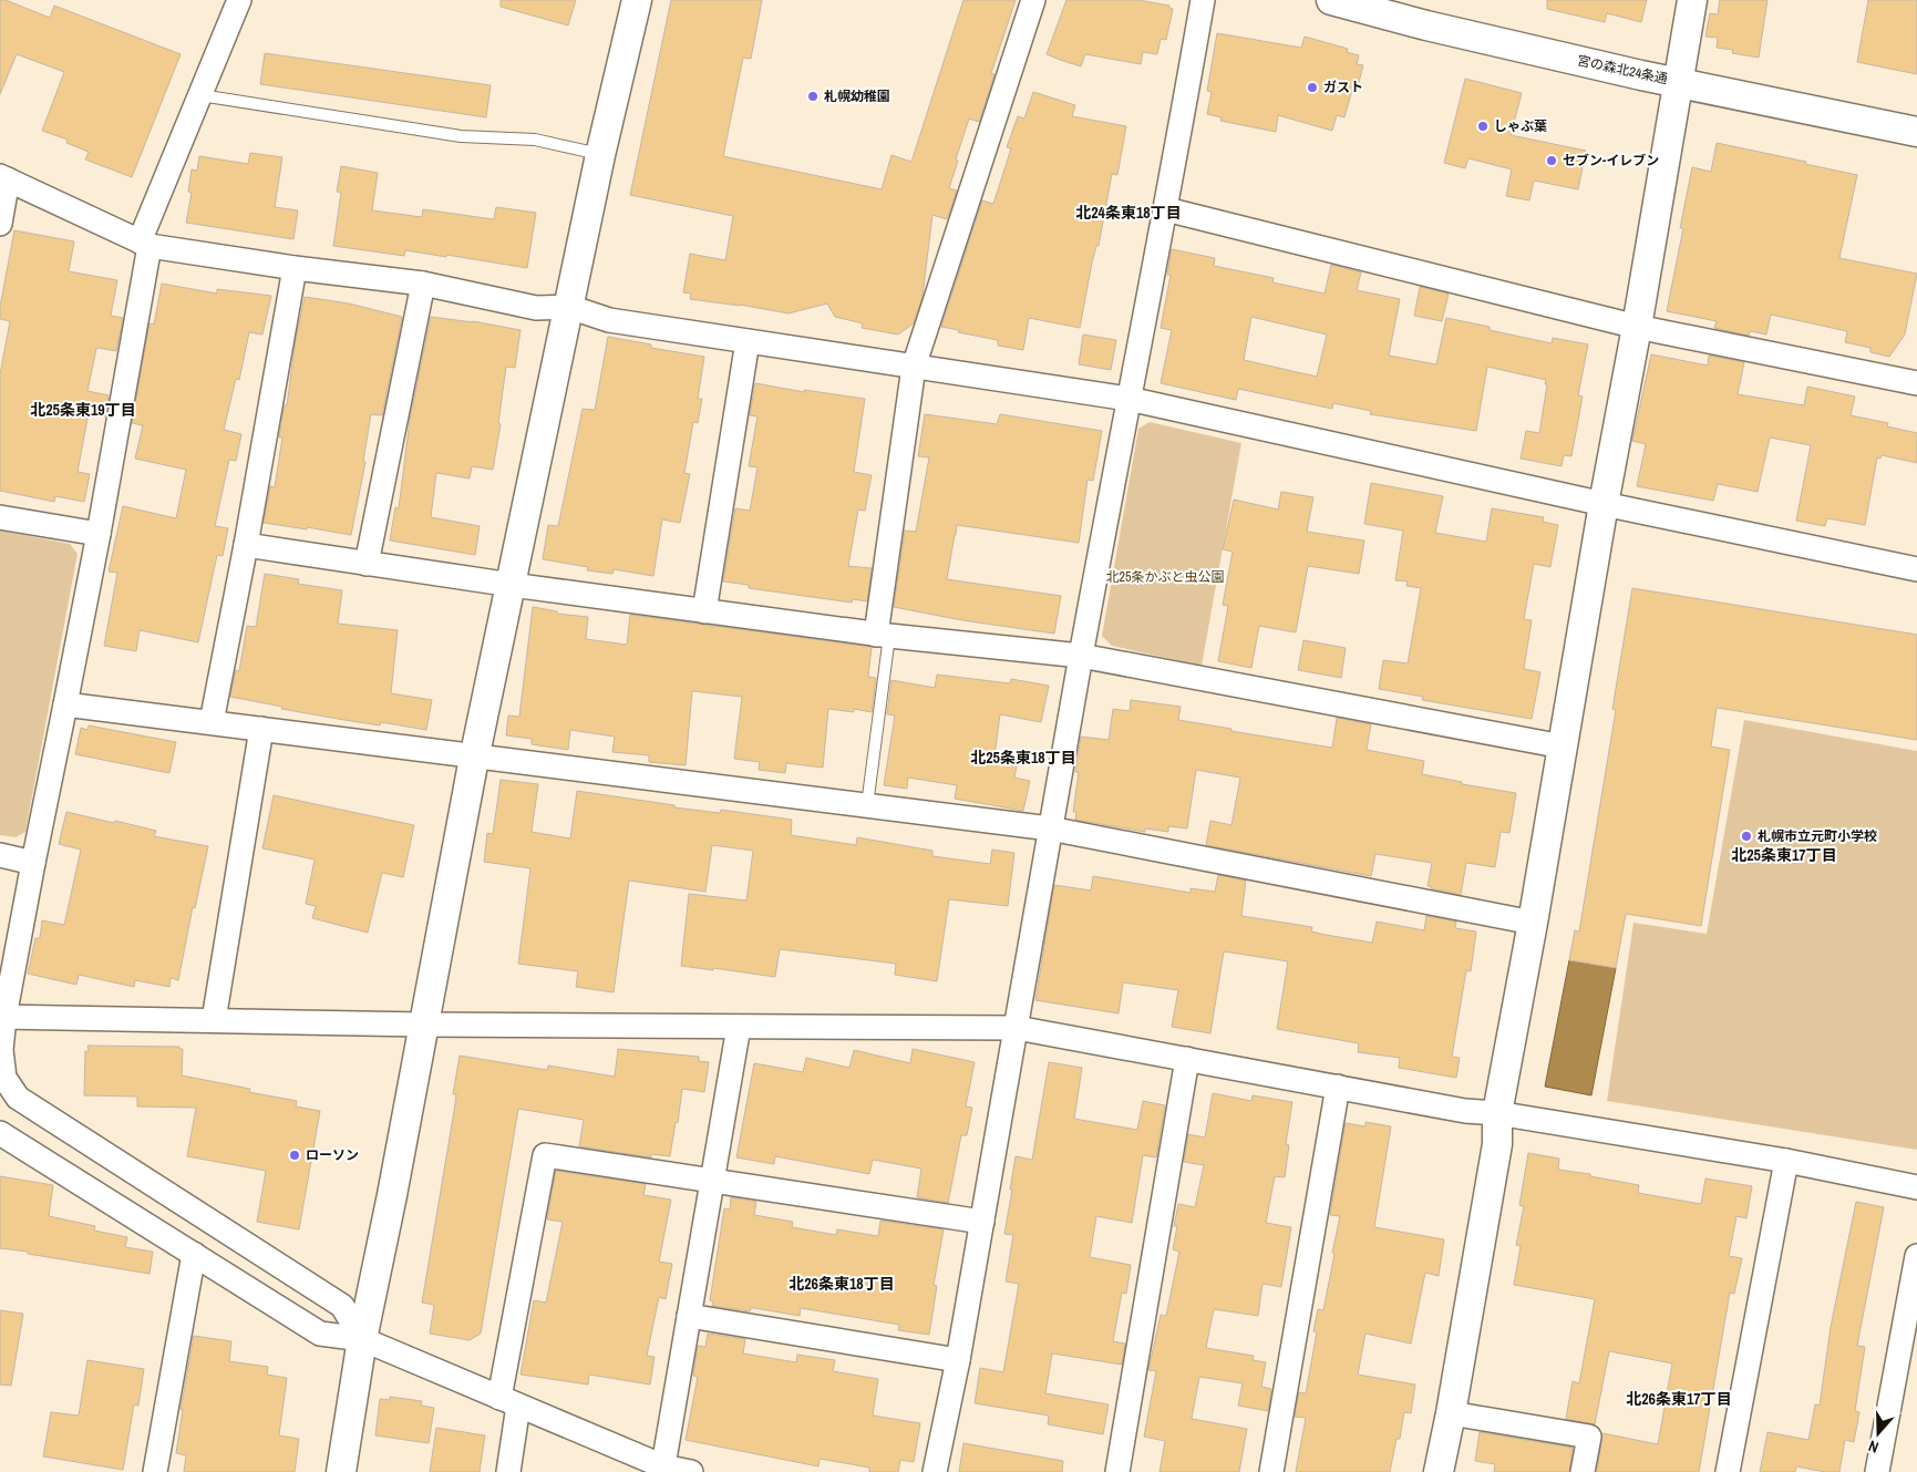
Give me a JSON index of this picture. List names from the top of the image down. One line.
{"streets":{"street":["宮の森北24条通"]},"districts":["北24条東18丁目","北25条東19丁目","北25条東18丁目","北25条東17丁目","北26条東18丁目","北26条東17丁目"],"parks":["北25条かぶと虫公園"],"places":["ガスト","札幌幼稚園","しゃぶ葉","セブン-イレブン","札幌市立元町小学校","ローソン"],"north":"bottom"}
